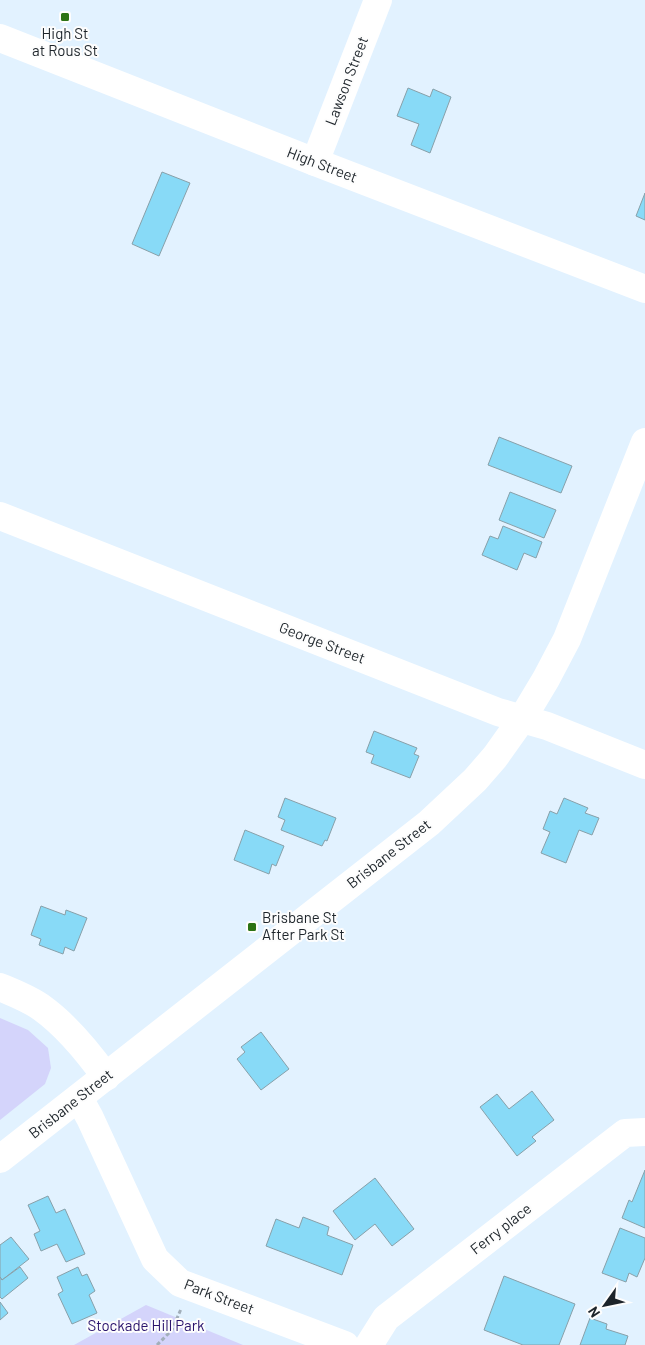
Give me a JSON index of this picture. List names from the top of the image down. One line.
{"streets":{"street":["Lawson Street","High Street","George Street","Brisbane Street","Ferry place","Park Street"]},"crossings":[["Lawson Street","High Street"],["George Street","Brisbane Street"],["Brisbane Street","Park Street"]],"parks":["Stockade Hill Park"],"places":{"transit":["High St at Rous St","Brisbane St After Park St"]},"north":"bottom left"}
